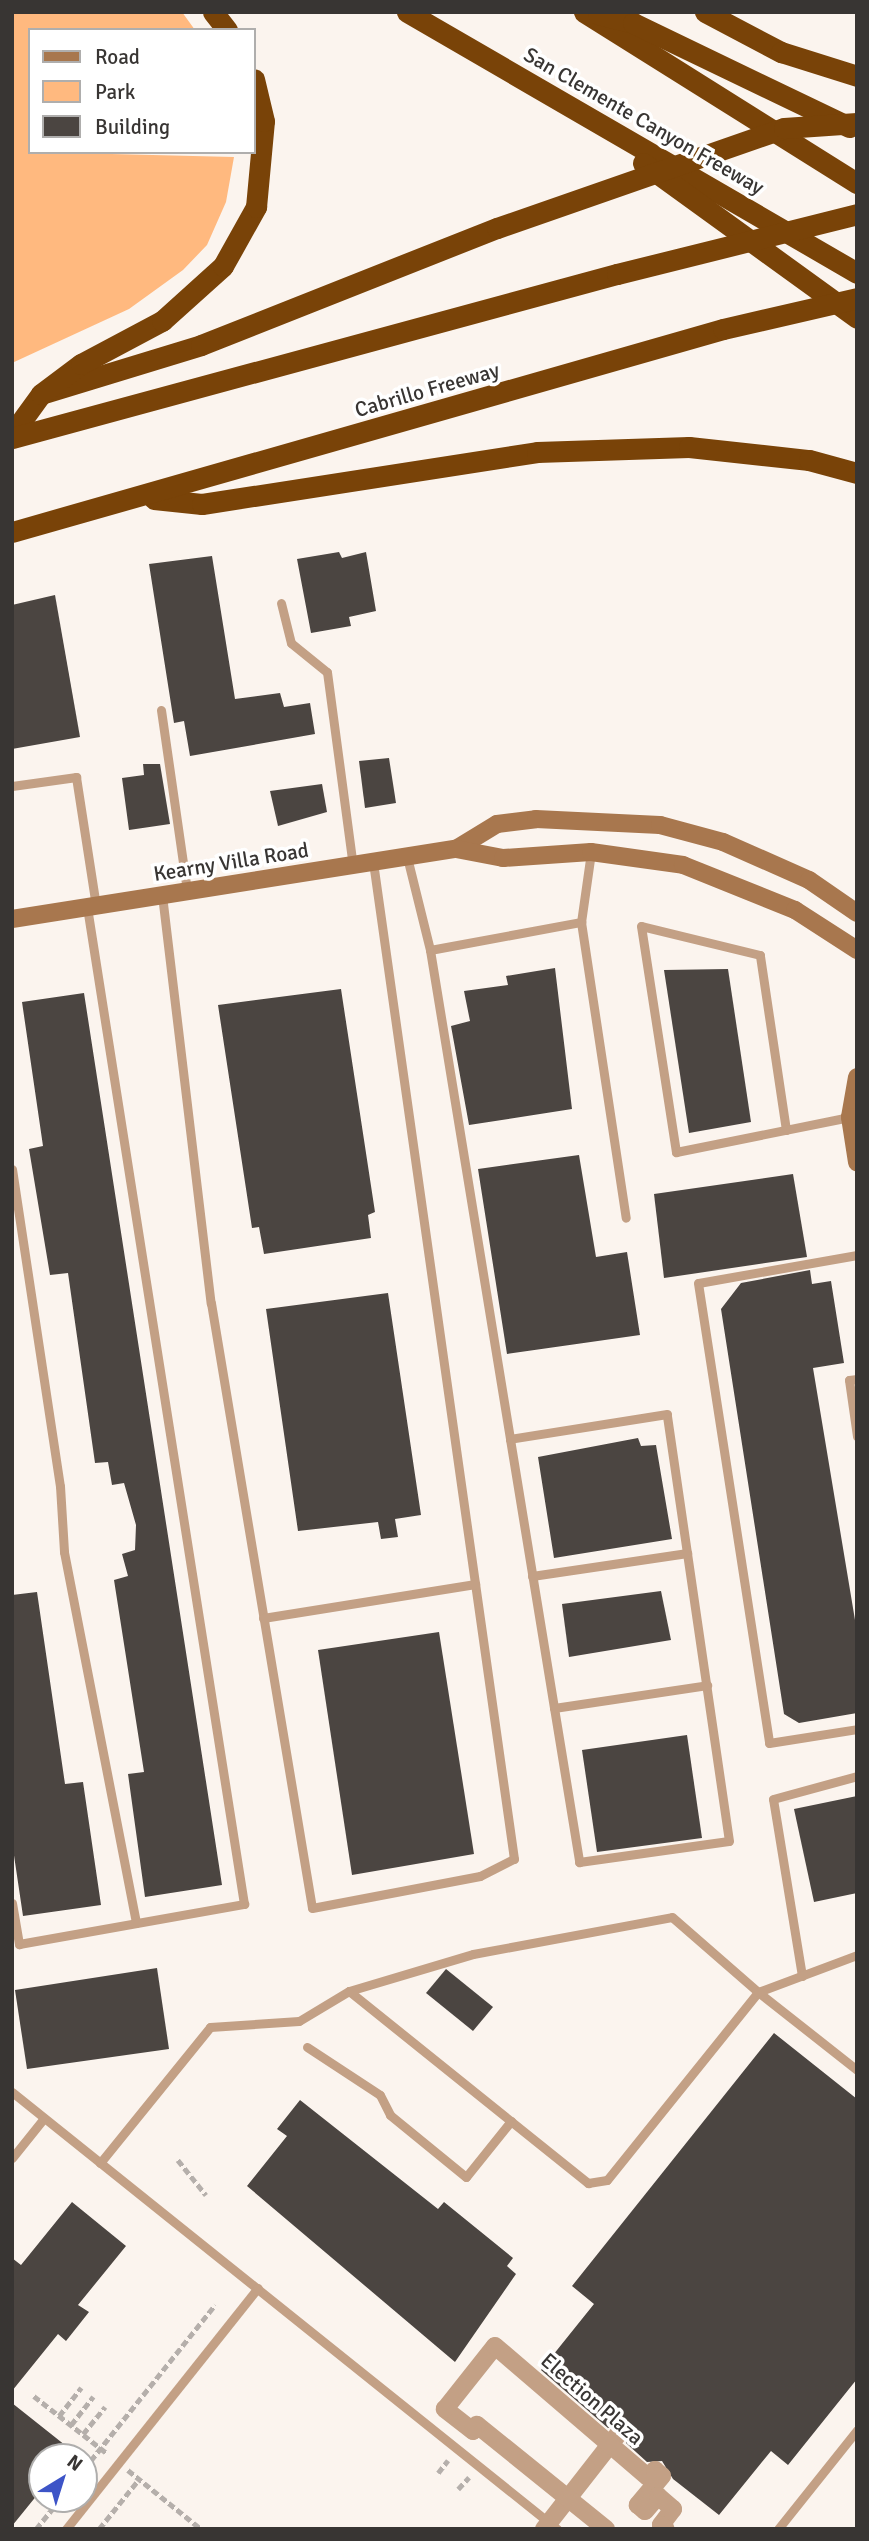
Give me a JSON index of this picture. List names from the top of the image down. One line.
{"streets":{"highway":["San Clemente Canyon Freeway","Cabrillo Freeway"],"main road":["Kearny Villa Road"],"street":["Election Plaza"]},"legend":["Road","Park","Building"],"north":"top right"}
